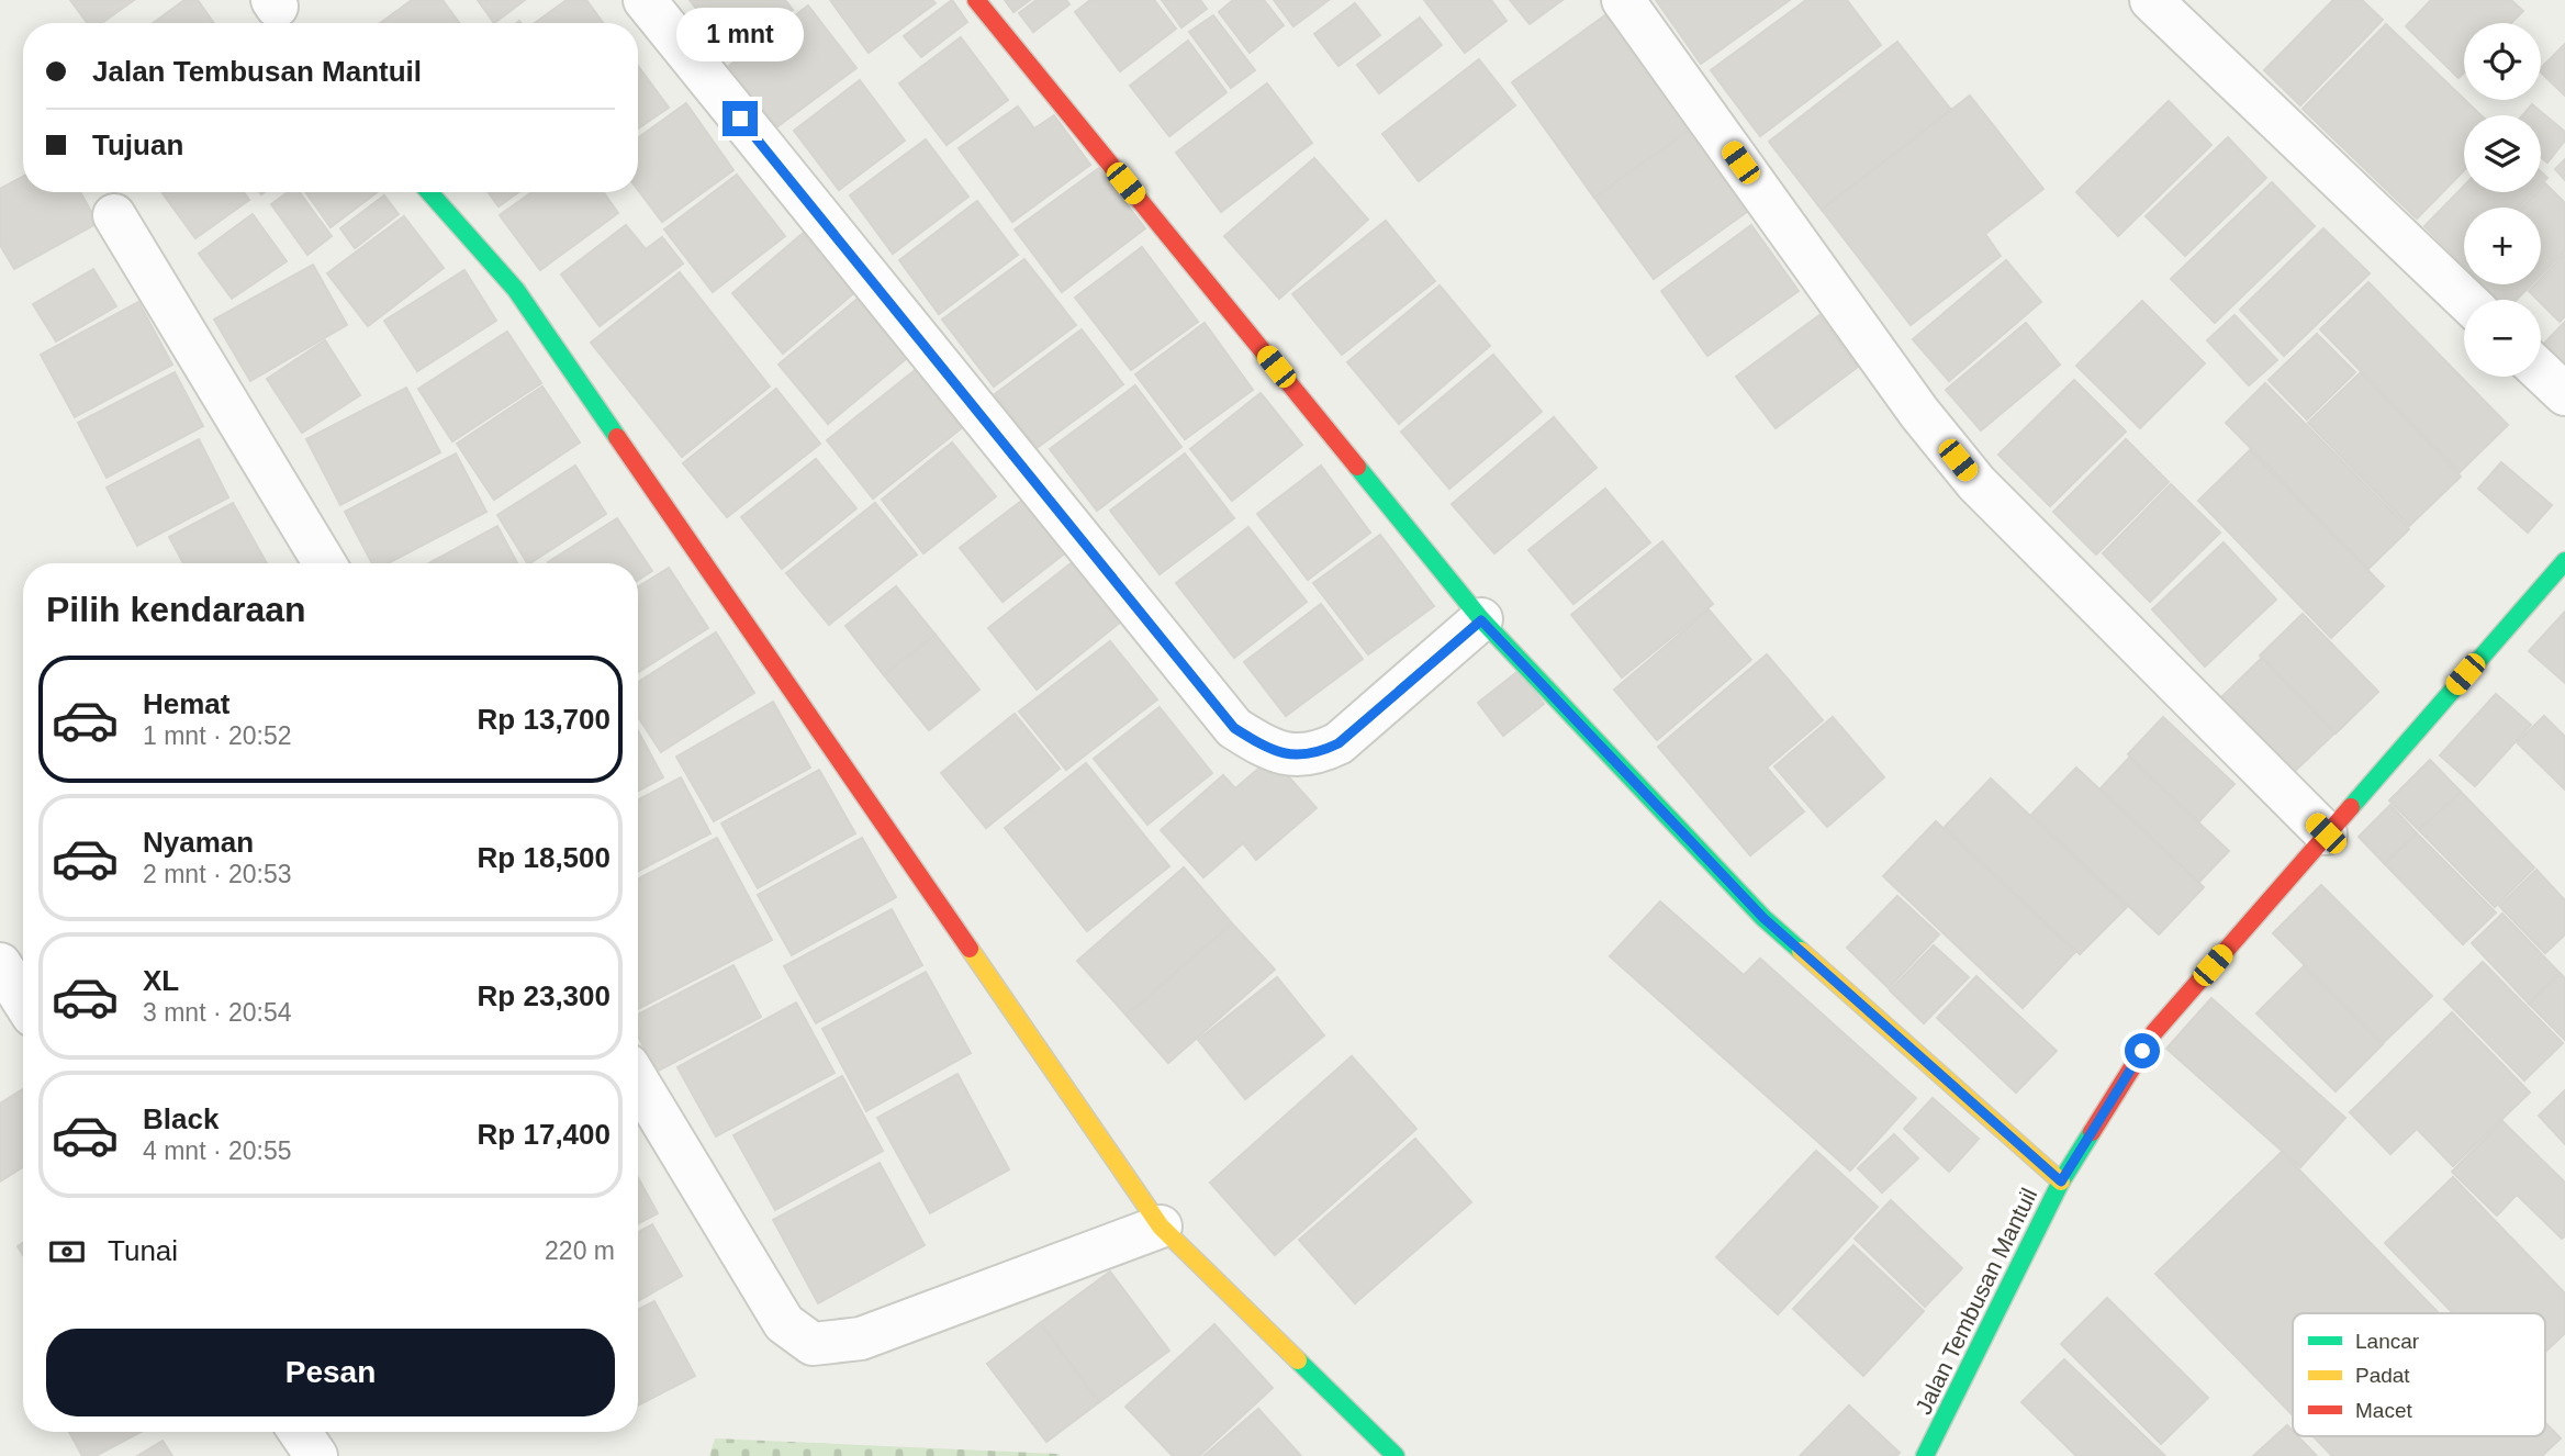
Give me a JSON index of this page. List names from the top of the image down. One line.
{"streets":{"street":["Jalan Tembusan Mantuil"]},"legend":["Lancar","Padat","Macet"],"page":{"bubble":"1 mnt","map_buttons":["+","−"],"banner":["Jalan Tembusan Mantuil","Tujuan"],"heading":"Pilih kendaraan","list":[{"name":"Hemat","note":"1 mnt · 20:52","value":"Rp 13,700"},{"name":"Nyaman","note":"2 mnt · 20:53","value":"Rp 18,500"},{"name":"XL","note":"3 mnt · 20:54","value":"Rp 23,300"},{"name":"Black","note":"4 mnt · 20:55","value":"Rp 17,400"}],"pay":["Tunai","220 m"],"buttons":"Pesan"}}
